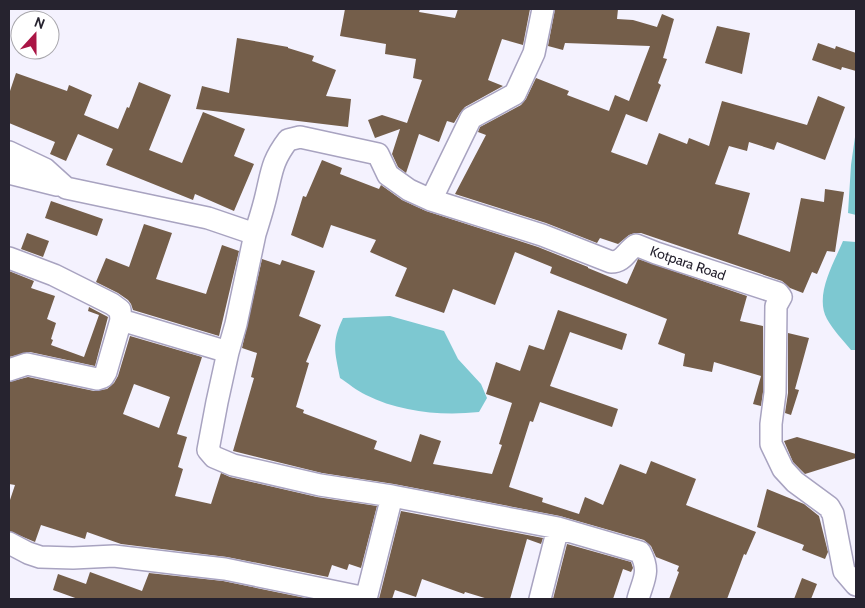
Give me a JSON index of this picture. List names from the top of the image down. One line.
{"streets":{"street":["Kotpara Road"]},"north":"top"}
